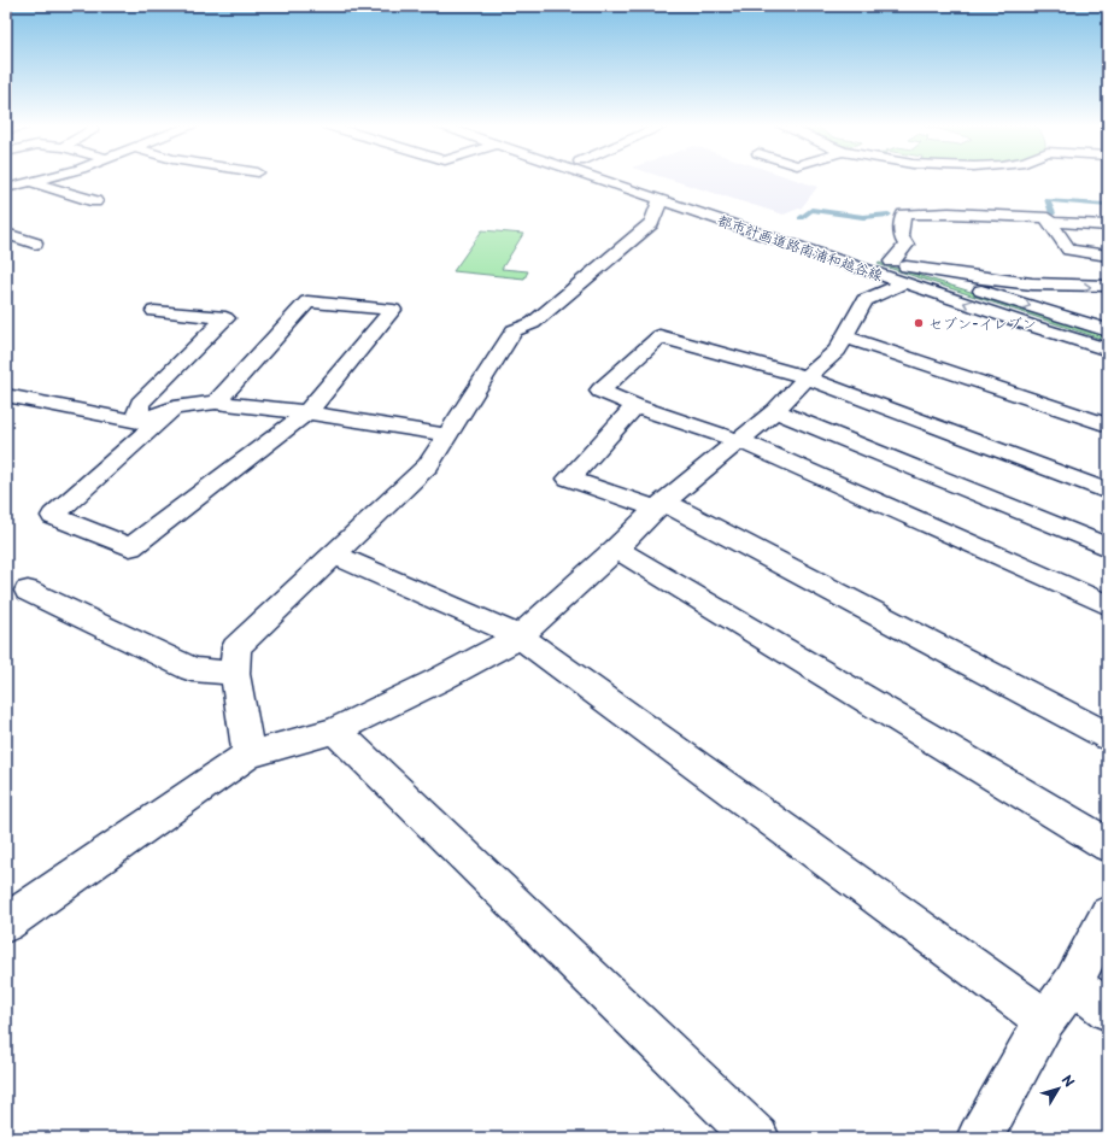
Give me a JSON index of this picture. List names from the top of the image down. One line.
{"streets":{"street":["都市計画道路南浦和越谷線"]},"places":["セブン-イレブン"],"north":"top right"}
